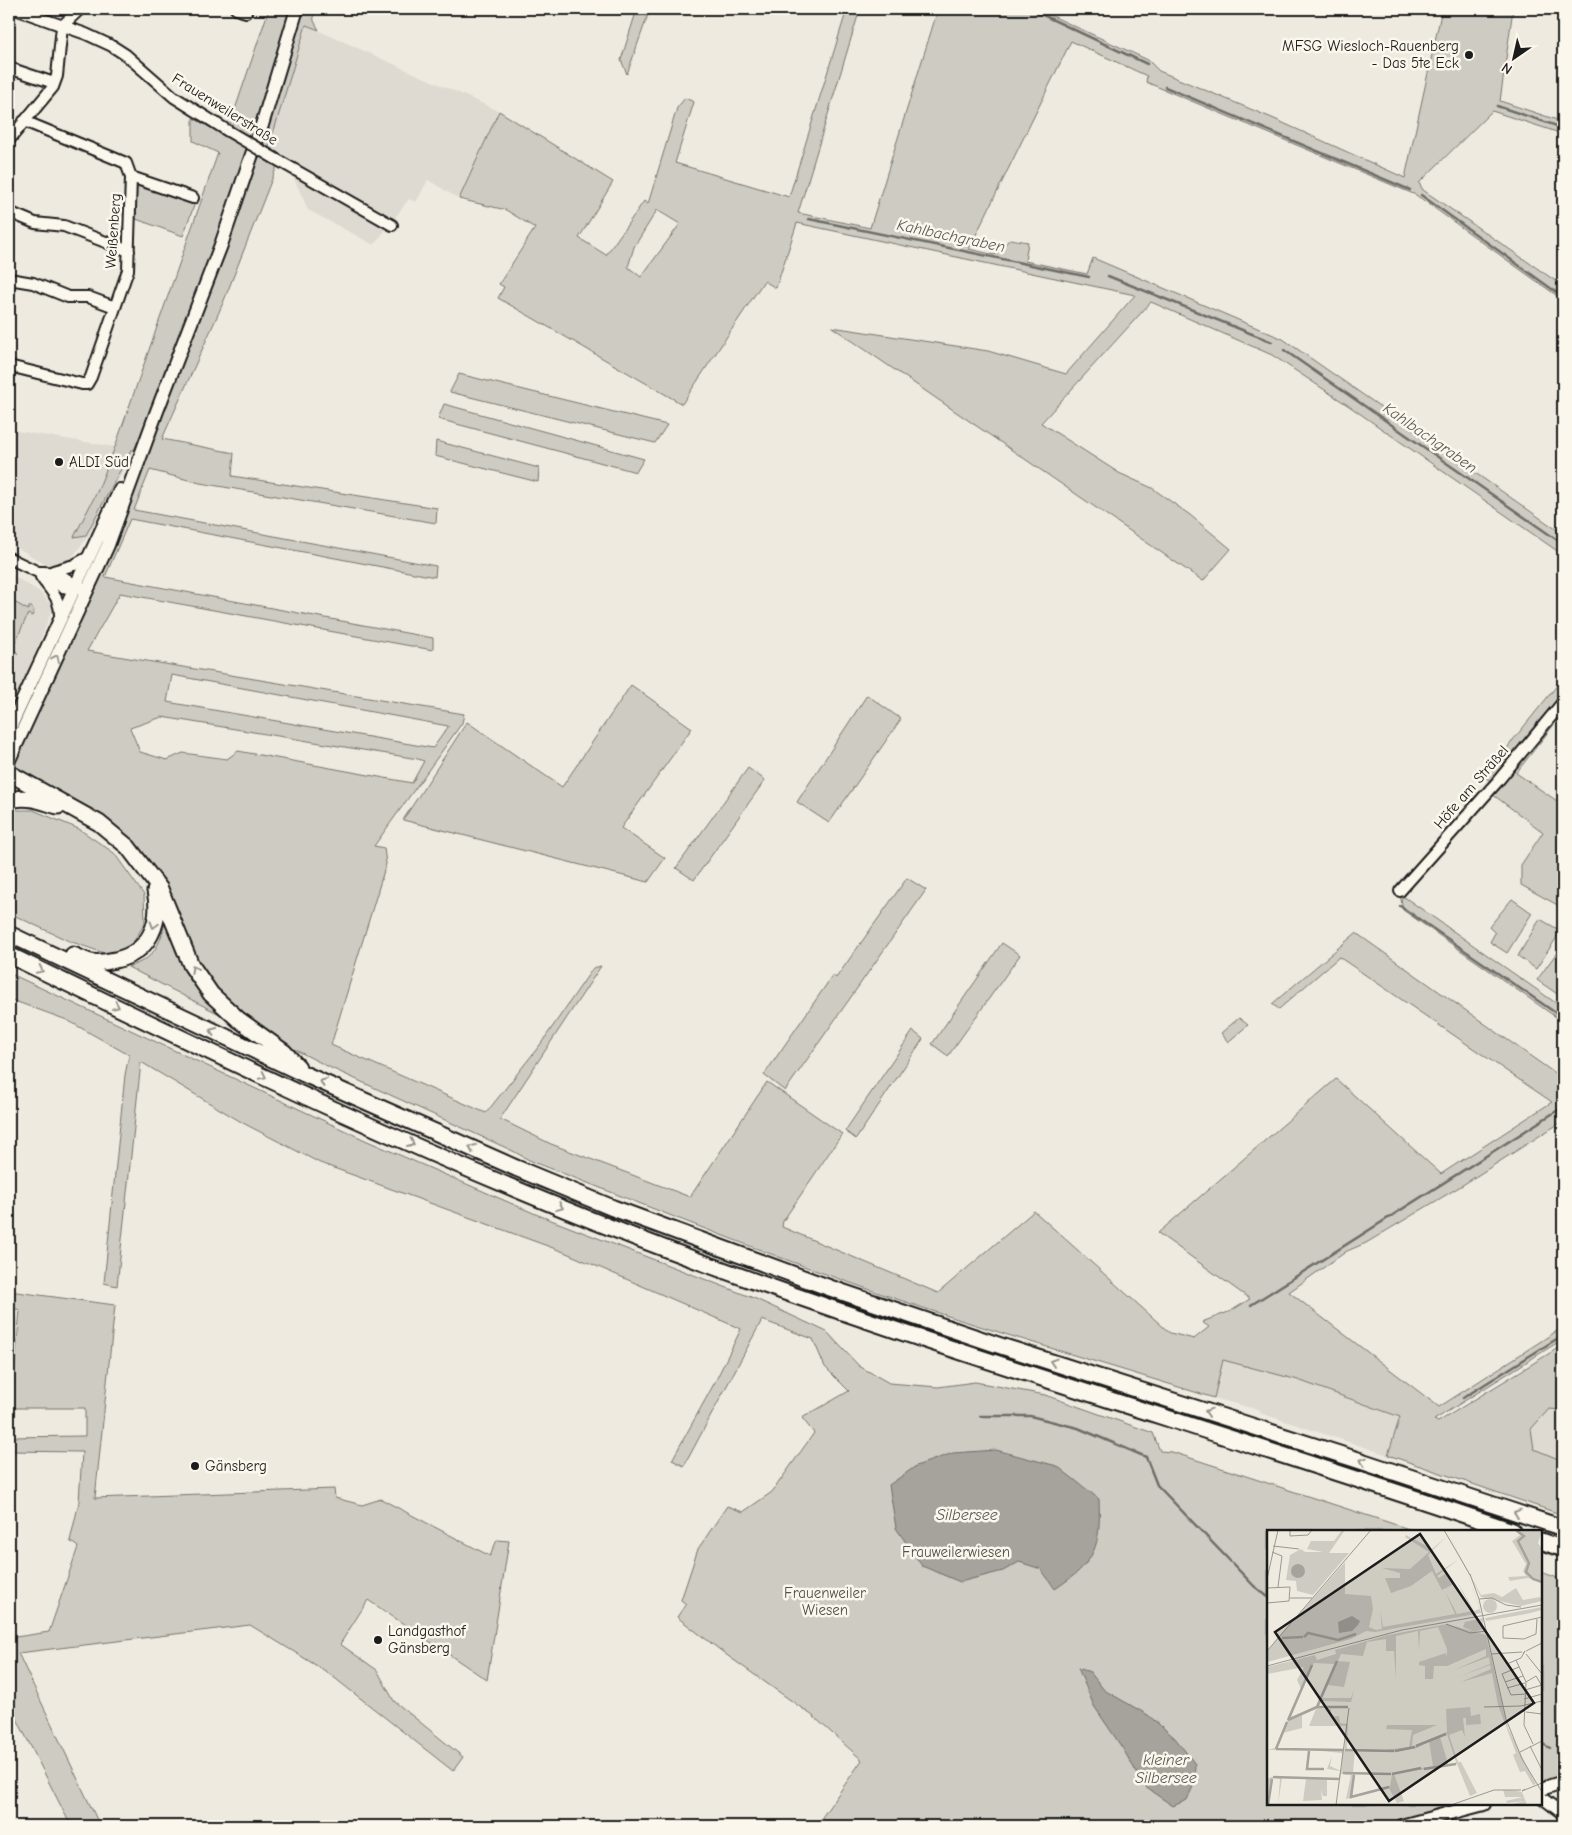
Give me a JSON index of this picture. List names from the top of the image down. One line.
{"streets":{"street":["Frauenweilerstraße","Weißenberg","Höfe am Sträßel"]},"water":["Kahlbachgraben","Silbersee","kleiner Silbersee"],"parks":["Frauweilerwiesen","Frauenweiler Wiesen"],"places":["MFSG Wiesloch-Rauenberg - Das 5te Eck","ALDI Süd","Gänsberg","Landgasthof Gänsberg"],"north":"bottom left"}
